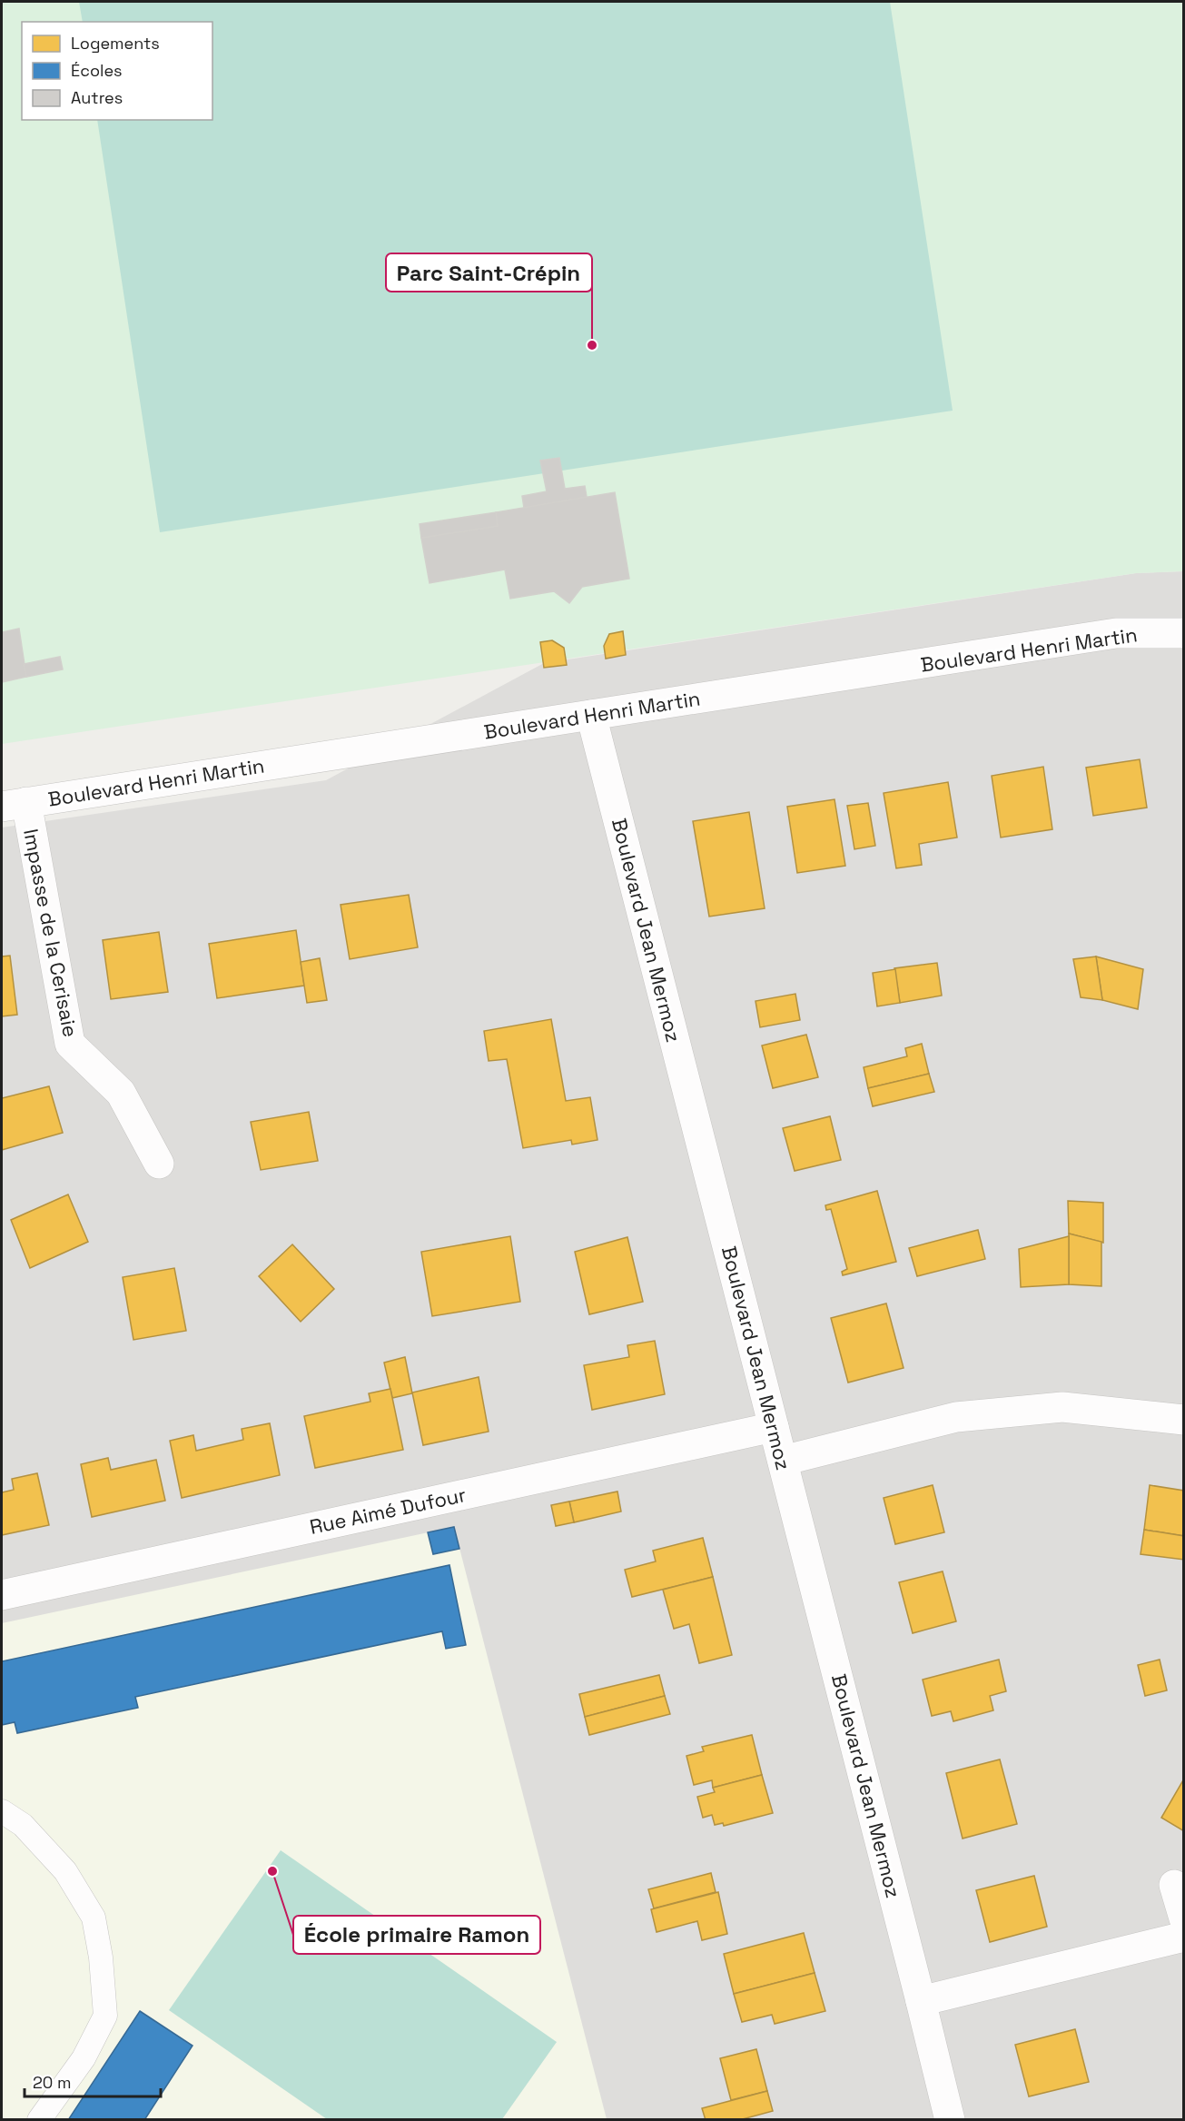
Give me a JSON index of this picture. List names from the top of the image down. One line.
{"streets":{"street":["Boulevard Henri Martin","Boulevard Jean Mermoz","Impasse de la Cerisaie","Rue Aimé Dufour"]},"crossings":[["Boulevard Henri Martin","Boulevard Jean Mermoz"],["Boulevard Henri Martin","Impasse de la Cerisaie"],["Boulevard Jean Mermoz","Rue Aimé Dufour"]],"places":["Parc Saint-Crépin","École primaire Ramon"],"legend":["Logements","Écoles","Autres"],"scale_bar":"20 m"}
